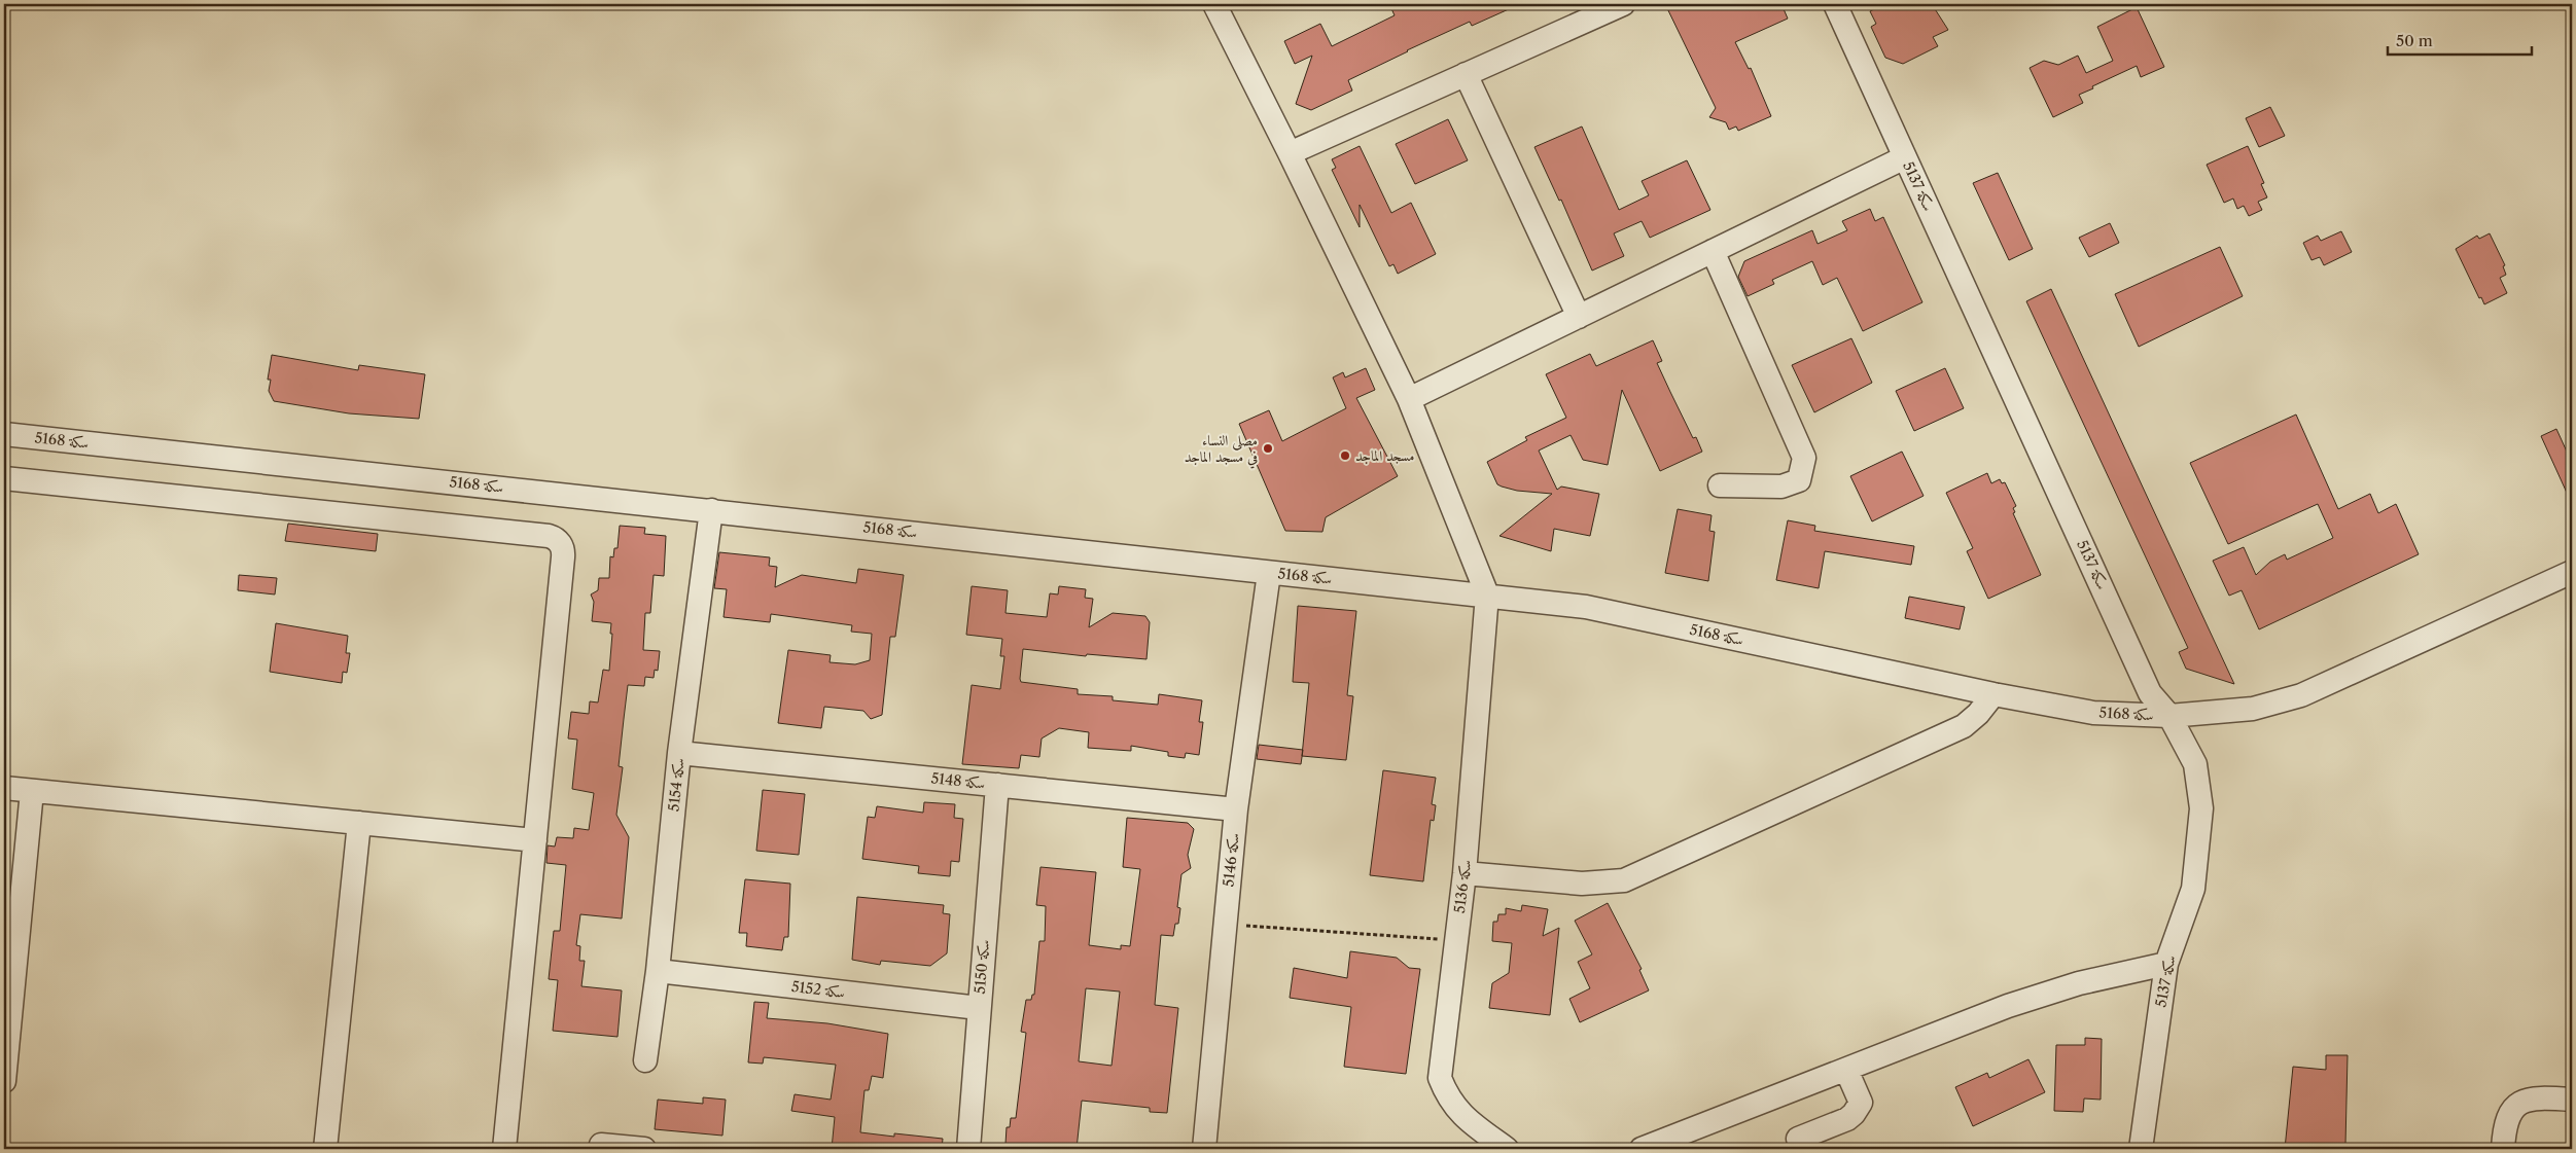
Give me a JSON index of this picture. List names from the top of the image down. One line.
{"streets":{"street":["سكة 5137","سكة 5168","سكة 5148","سكة 5154","سكة 5146","سكة 5136","سكة 5150","سكة 5152"]},"crossings":[["سكة 5137","سكة 5168"],["سكة 5168","سكة 5154"],["سكة 5168","سكة 5146"],["سكة 5168","سكة 5136"],["سكة 5148","سكة 5154"],["سكة 5148","سكة 5146"],["سكة 5148","سكة 5150"],["سكة 5154","سكة 5152"],["سكة 5150","سكة 5152"]],"places":["مصلى النساء في مسجد الماجد","مسجد الماجد"],"scale_bar":"50 m"}
